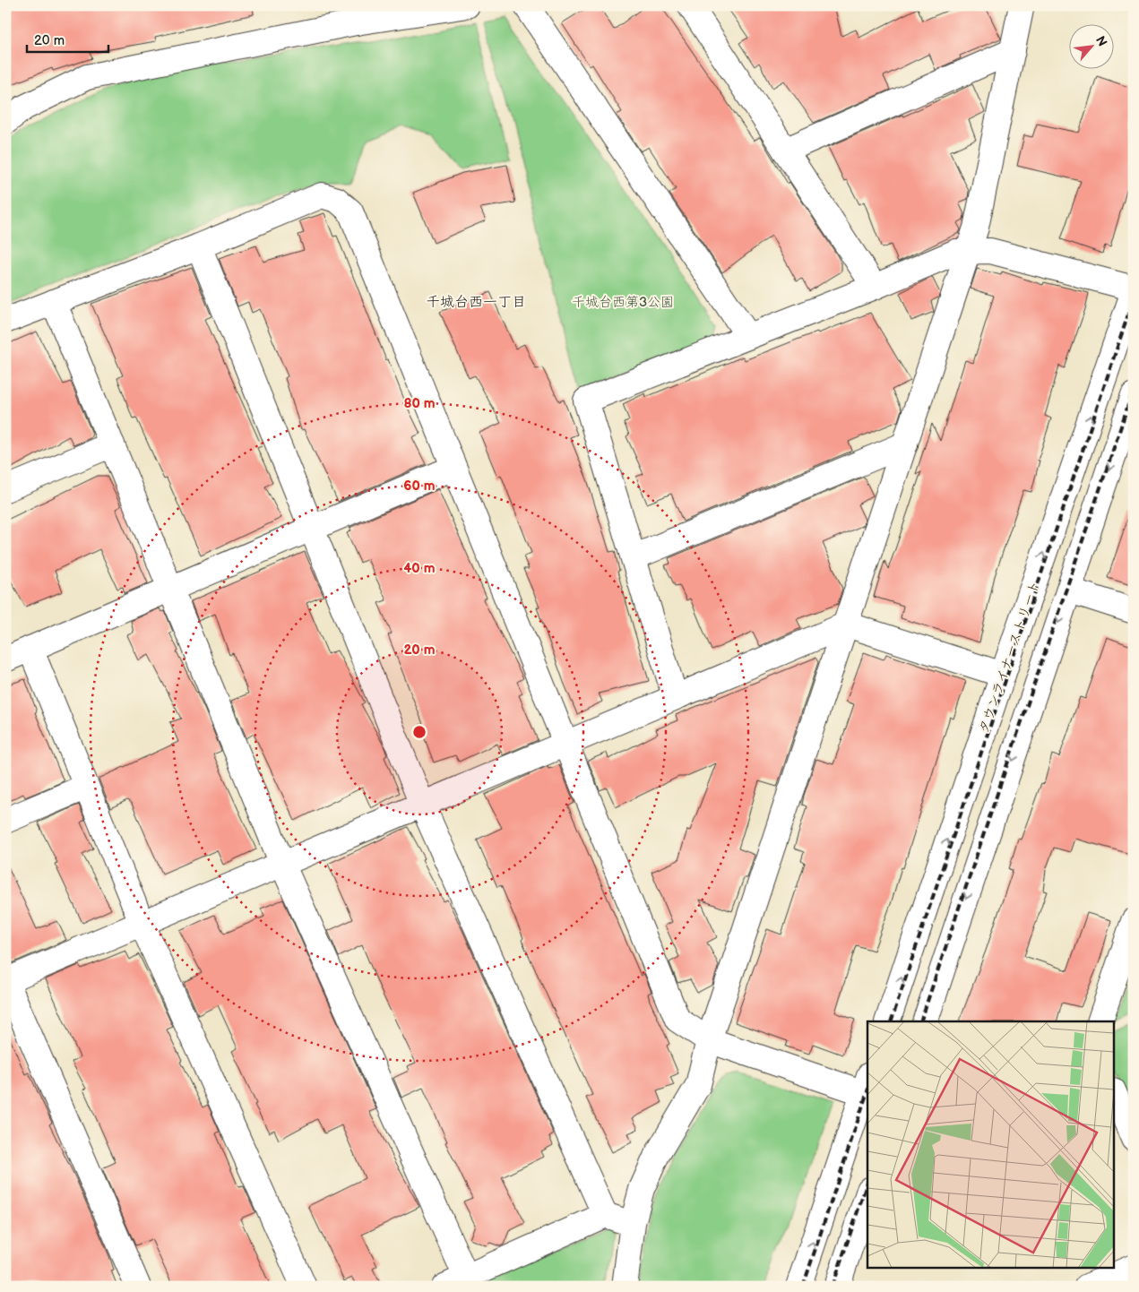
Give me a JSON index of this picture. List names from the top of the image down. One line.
{"streets":{"street":["タウンライナーストリート"]},"districts":["千城台西一丁目"],"parks":["千城台西第3公園"],"scale_bar":"20 m","north":"top right","rings":["80 m","60 m","40 m","20 m"]}
